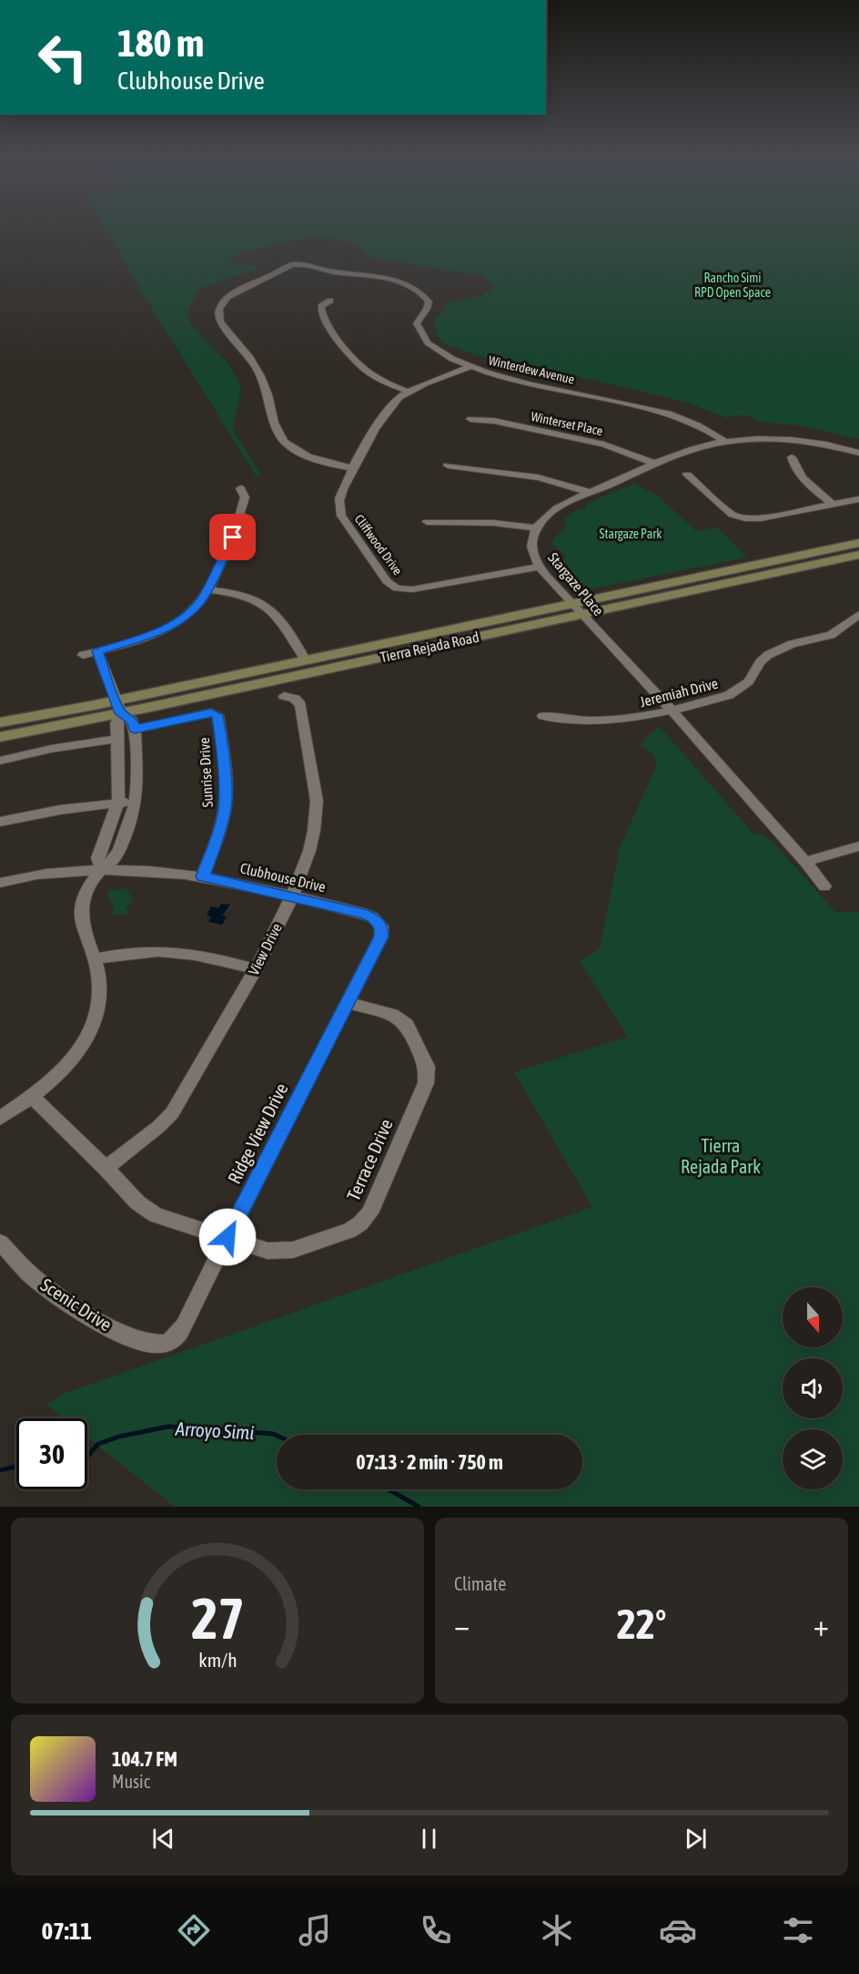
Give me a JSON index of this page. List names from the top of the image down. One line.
{"streets":{"main road":["Tierra Rejada Road"],"street":["Winterdew Avenue","Winterset Place","Cliffwood Drive","Stargaze Place","Jeremiah Drive","Sunrise Drive","Clubhouse Drive","View Drive","Ridge View Drive","Terrace Drive","Scenic Drive"]},"crossings":[["Winterdew Avenue","Cliffwood Drive"],["Cliffwood Drive","Stargaze Place"],["Stargaze Place","Tierra Rejada Road"],["Stargaze Place","Jeremiah Drive"],["Sunrise Drive","Clubhouse Drive"],["Clubhouse Drive","View Drive"],["Clubhouse Drive","Ridge View Drive"],["View Drive","Terrace Drive"],["Ridge View Drive","Terrace Drive"],["Ridge View Drive","Scenic Drive"]],"water":["Arroyo Simi"],"parks":["Rancho Simi RPD Open Space","Stargaze Park","Tierra Rejada Park"],"north":"bottom","page":{"turn":["180 m","Clubhouse Drive"],"limit":"30","trip":"07:13 · 2 min · 750 m","tile":"Climate","heat":["−","22°","+"],"song":["104.7 FM","Music"],"tabs":"07:11","gauge":["27","km/h"]}}
